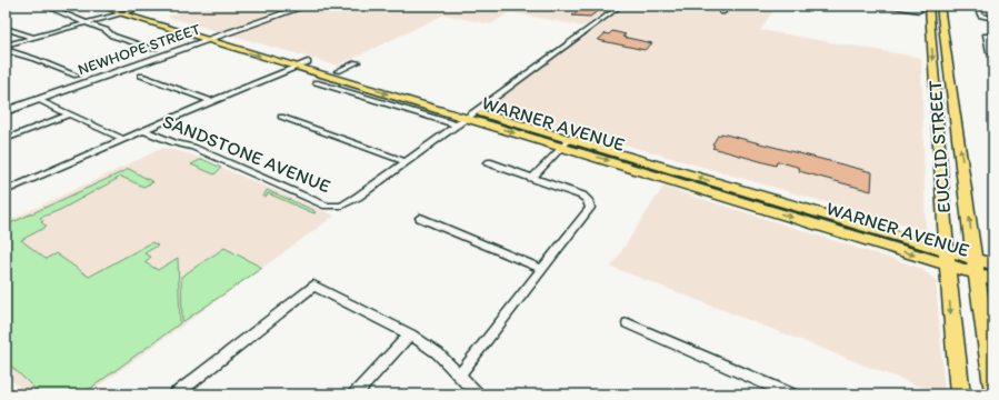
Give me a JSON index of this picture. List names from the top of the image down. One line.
{"streets":{"main road":["WARNER AVENUE","EUCLID STREET"],"street":["NEWHOPE STREET","SANDSTONE AVENUE"]},"crossings":[["NEWHOPE STREET","WARNER AVENUE"],["WARNER AVENUE","EUCLID STREET"]]}
